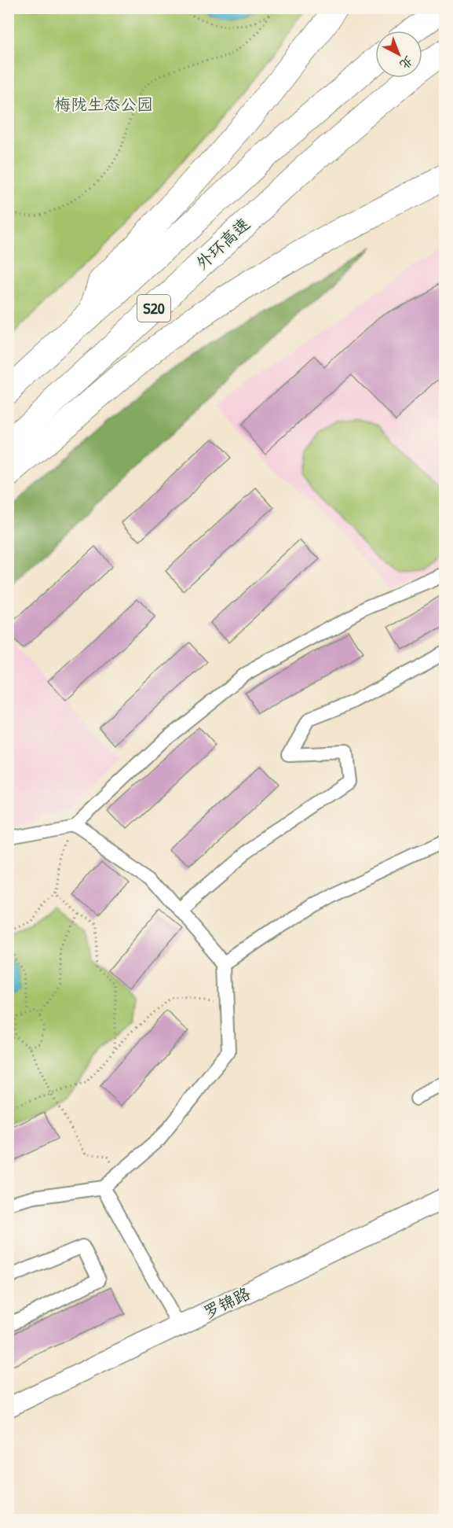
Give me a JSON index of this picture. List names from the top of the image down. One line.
{"streets":{"highway":["外环高速","S20"],"street":["罗锦路"]},"parks":["梅陇生态公园"],"north":"bottom right"}
